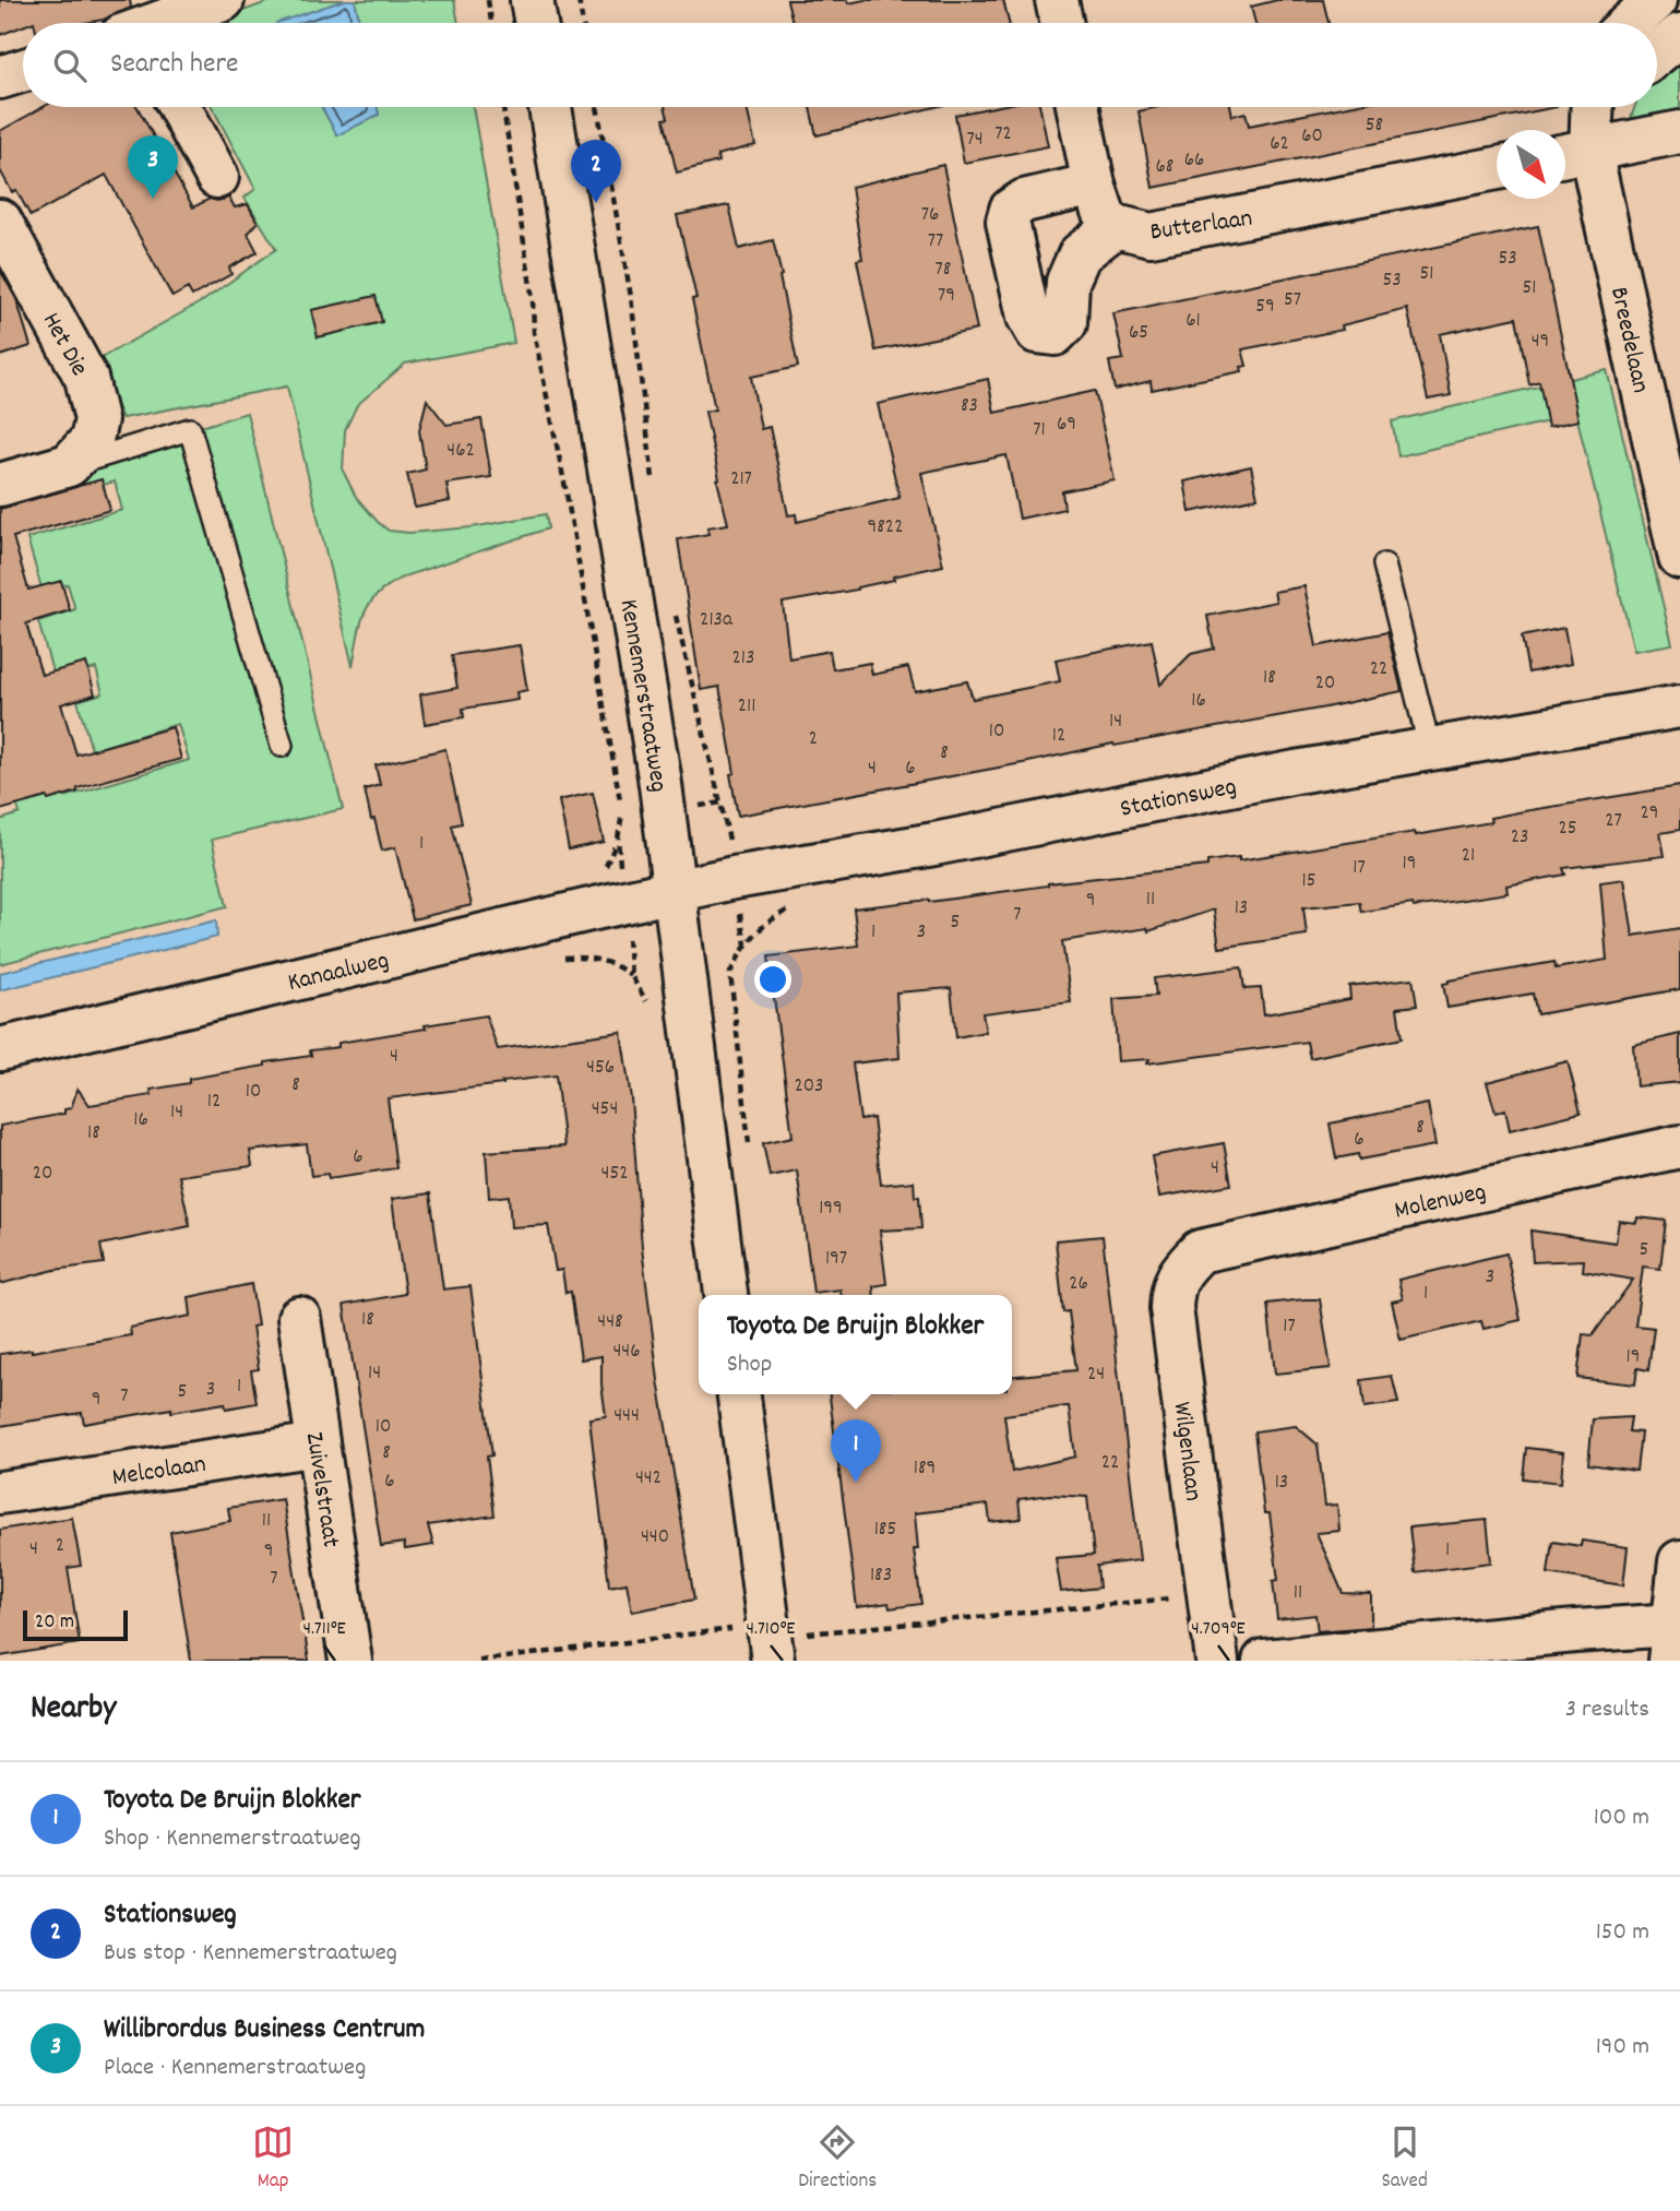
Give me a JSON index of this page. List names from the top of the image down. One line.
{"streets":{"street":["Butterlaan","Breedelaan","Het Die","Kennemerstraatweg","Stationsweg","Kanaalweg","Molenweg","Wilgenlaan","Melcolaan","Zuivelstraat"]},"crossings":[["Kennemerstraatweg","Stationsweg"],["Kennemerstraatweg","Kanaalweg"],["Stationsweg","Kanaalweg"],["Molenweg","Wilgenlaan"],["Melcolaan","Zuivelstraat"]],"house_numbers":["58","72","60","74","62","66","68","76","77","53","78","51","53","51","79","57","59","61","65","49","83","69","71","462","217","9822","213a","213","22","18","20","16","211","14","10","12","2","8","4","6","29","27","25","23","1","21","19","17","15","11","9","13","7","5","1","3","4","456","8","203","10","12","454","14","16","8","18","6","6","4","20","452","199","5","197","3","26","1","18","448","17","446","19","14","24","1","3","5","7","9","444","10","8","22","189","442","6","13","11","185","440","2","4","1","9","183","7","11"],"scale_bar":"20 m","north":"bottom right","page":{"search":"Search here","pins":["3","2","1"],"popup":["Toyota De Bruijn Blokker","Shop"],"scale":"20 m","heading":["Nearby","3 results"],"list":[{"mark":"1","name":"Toyota De Bruijn Blokker","note":"Shop · Kennemerstraatweg","value":"100 m"},{"mark":"2","name":"Stationsweg","note":"Bus stop · Kennemerstraatweg","value":"150 m"},{"mark":"3","name":"Willibrordus Business Centrum","note":"Place · Kennemerstraatweg","value":"190 m"}],"nav":["Map","Directions","Saved"]},"coordinates":["4.711°E","4.710°E","4.709°E"]}
